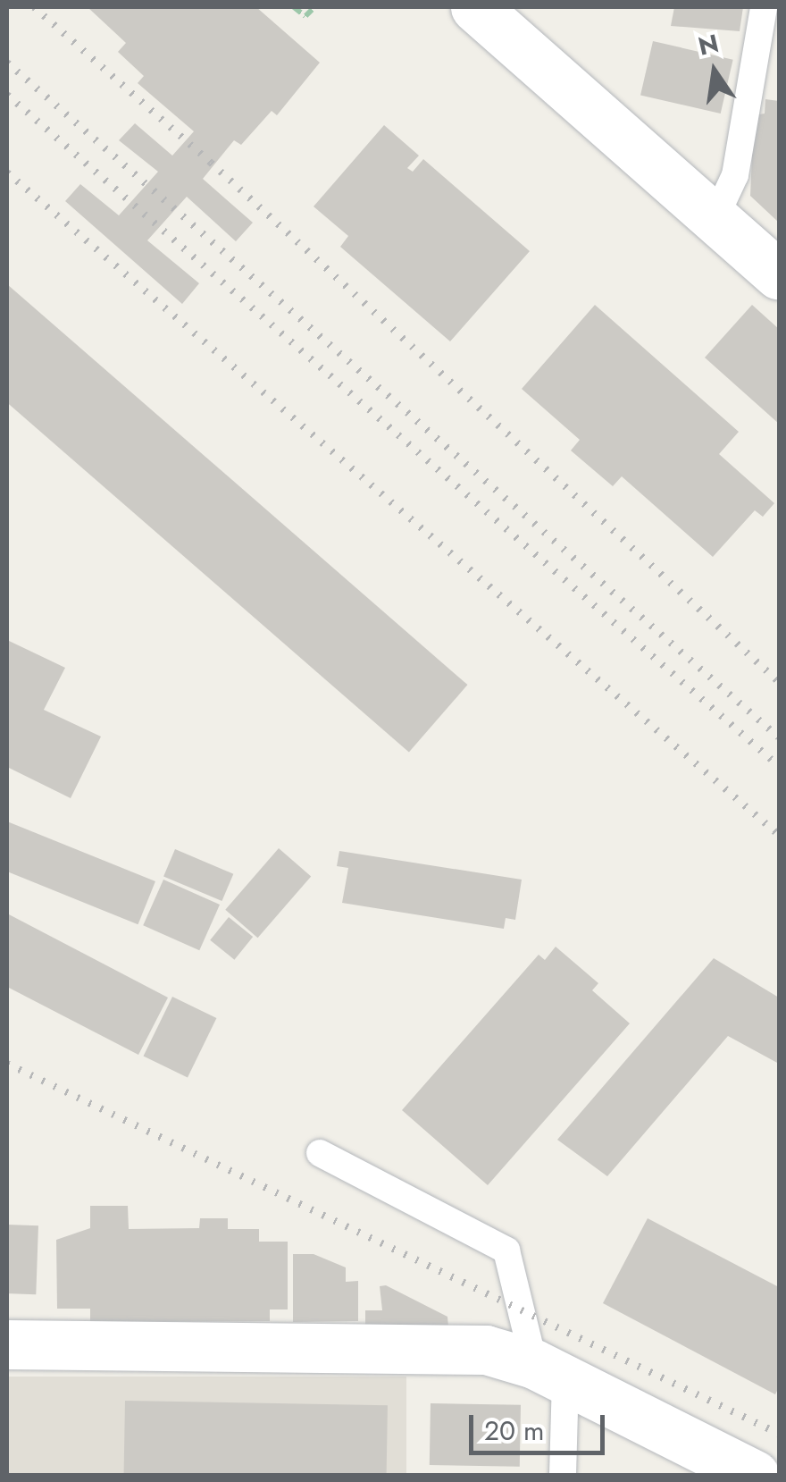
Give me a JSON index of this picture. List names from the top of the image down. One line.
{"scale_bar":"20 m","north":"top"}
